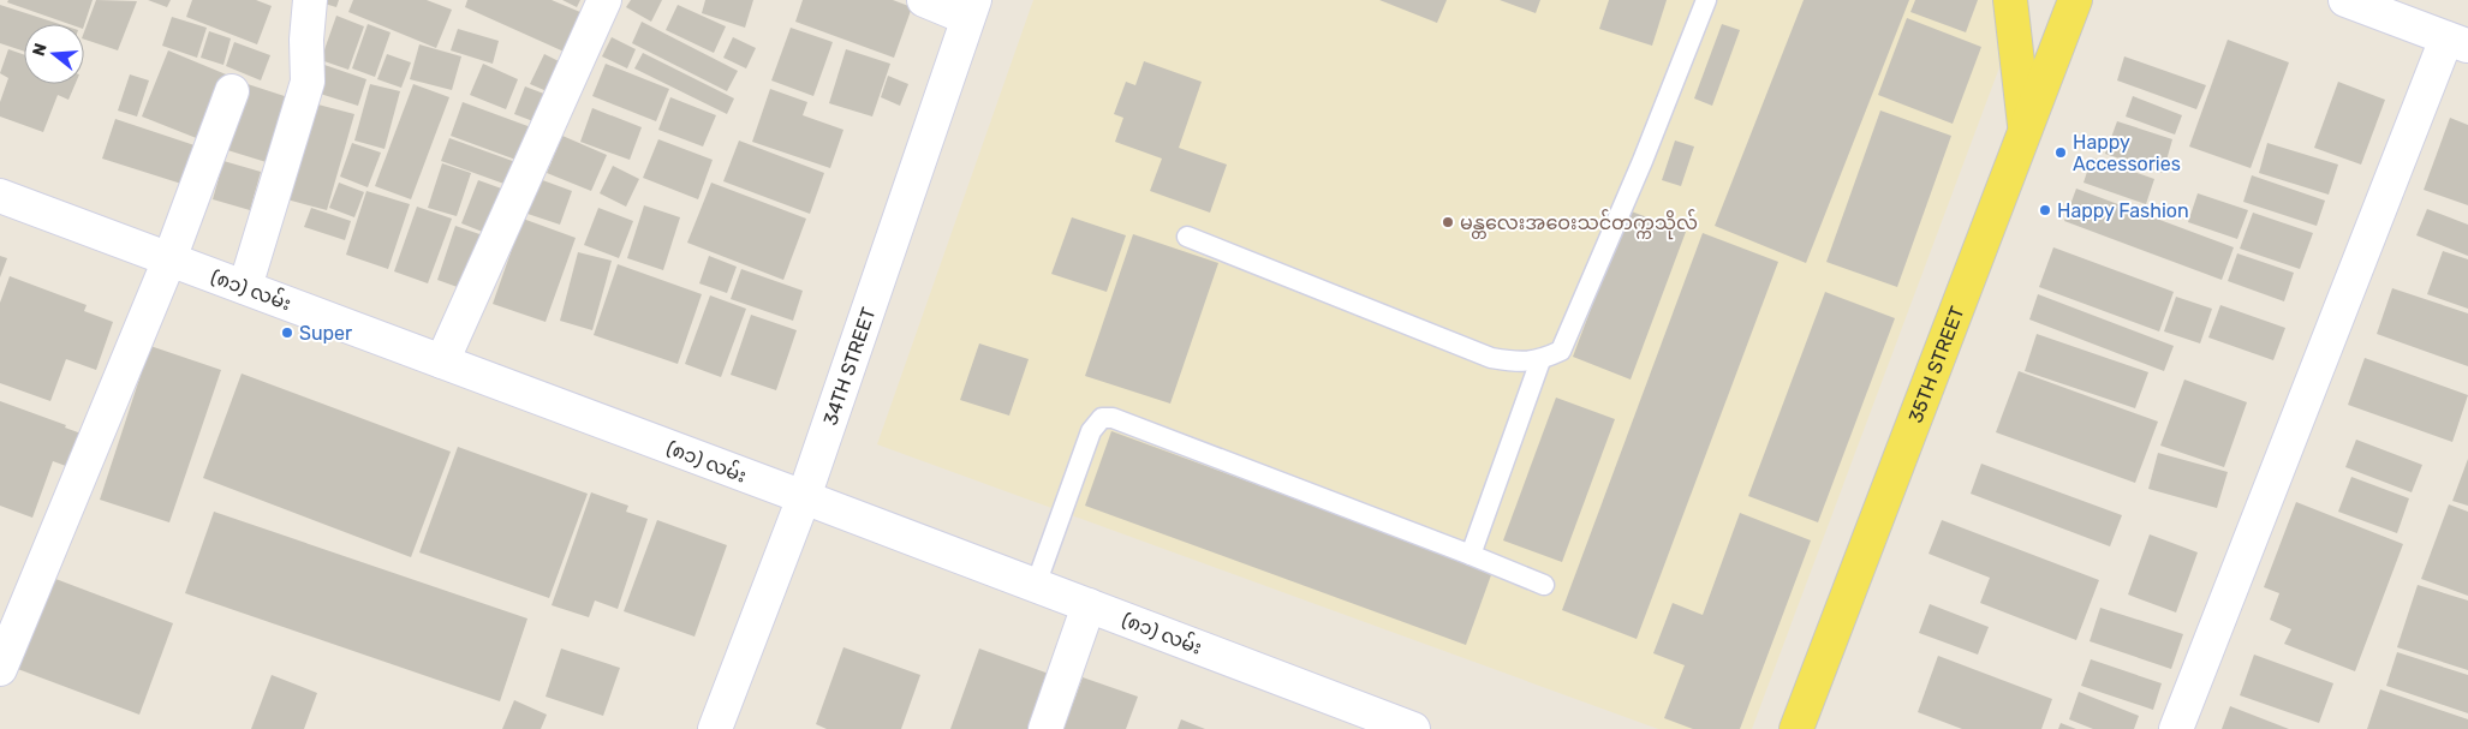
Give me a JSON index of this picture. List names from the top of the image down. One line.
{"streets":{"main road":["35TH STREET"],"street":["(၈၁) လမ်း","34TH STREET"]},"crossings":[["(၈၁) လမ်း","34TH STREET"]],"places":["Happy Accessories","Happy Fashion","မန္တလေးအဝေးသင်တက္ကသိုလ်","Super"],"north":"left"}
